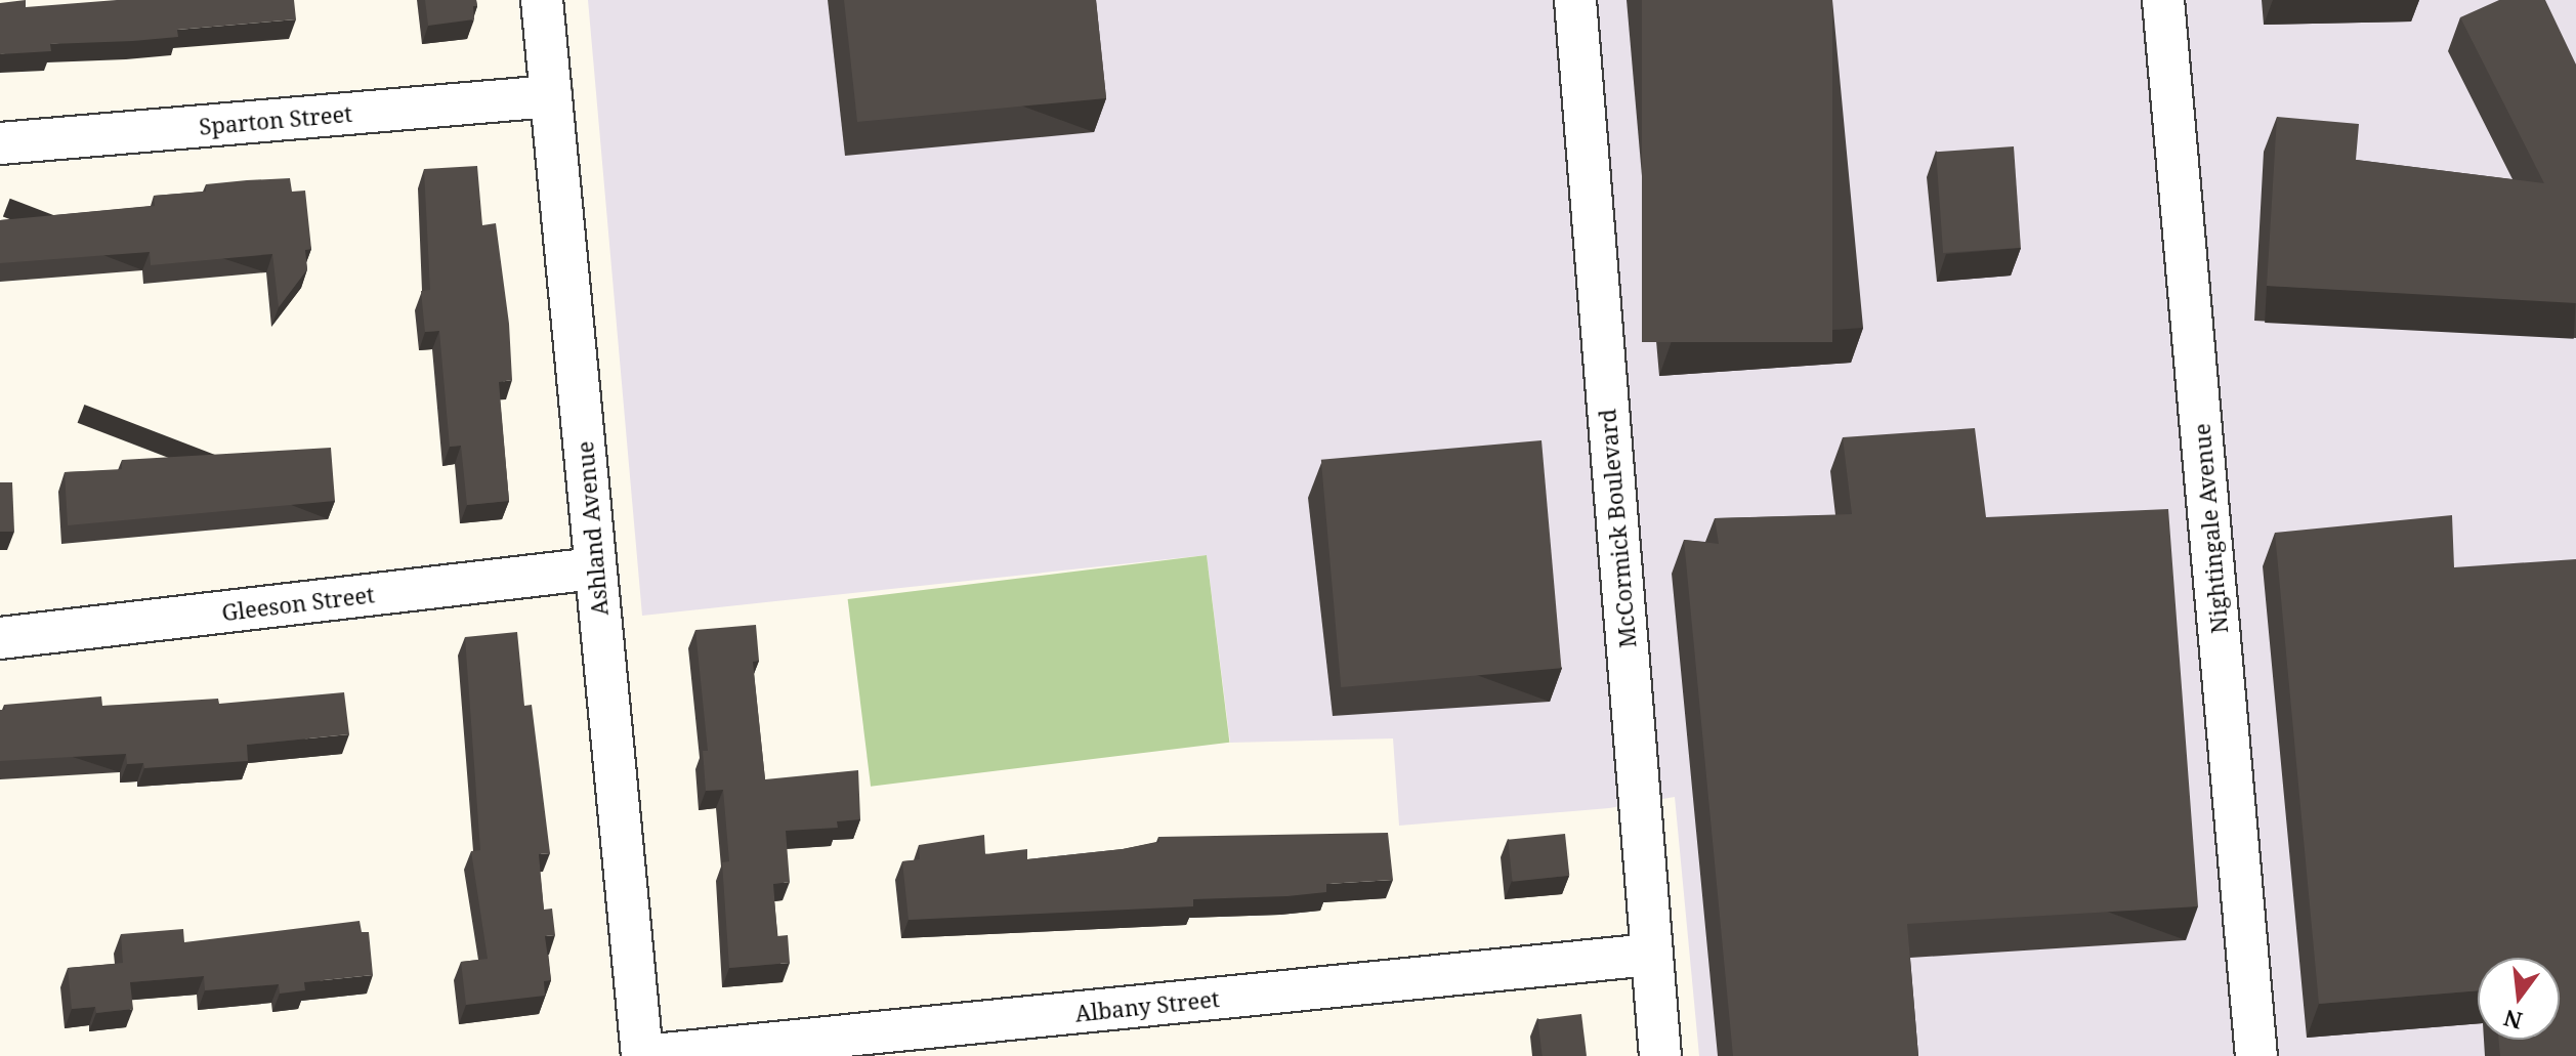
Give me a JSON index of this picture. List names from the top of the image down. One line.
{"streets":{"street":["Sparton Street","Ashland Avenue","McCormick Boulevard","Nightingale Avenue","Gleeson Street","Albany Street"]},"crossings":[["Sparton Street","Ashland Avenue"],["Ashland Avenue","Gleeson Street"],["Ashland Avenue","Albany Street"],["McCormick Boulevard","Albany Street"]],"north":"bottom"}
